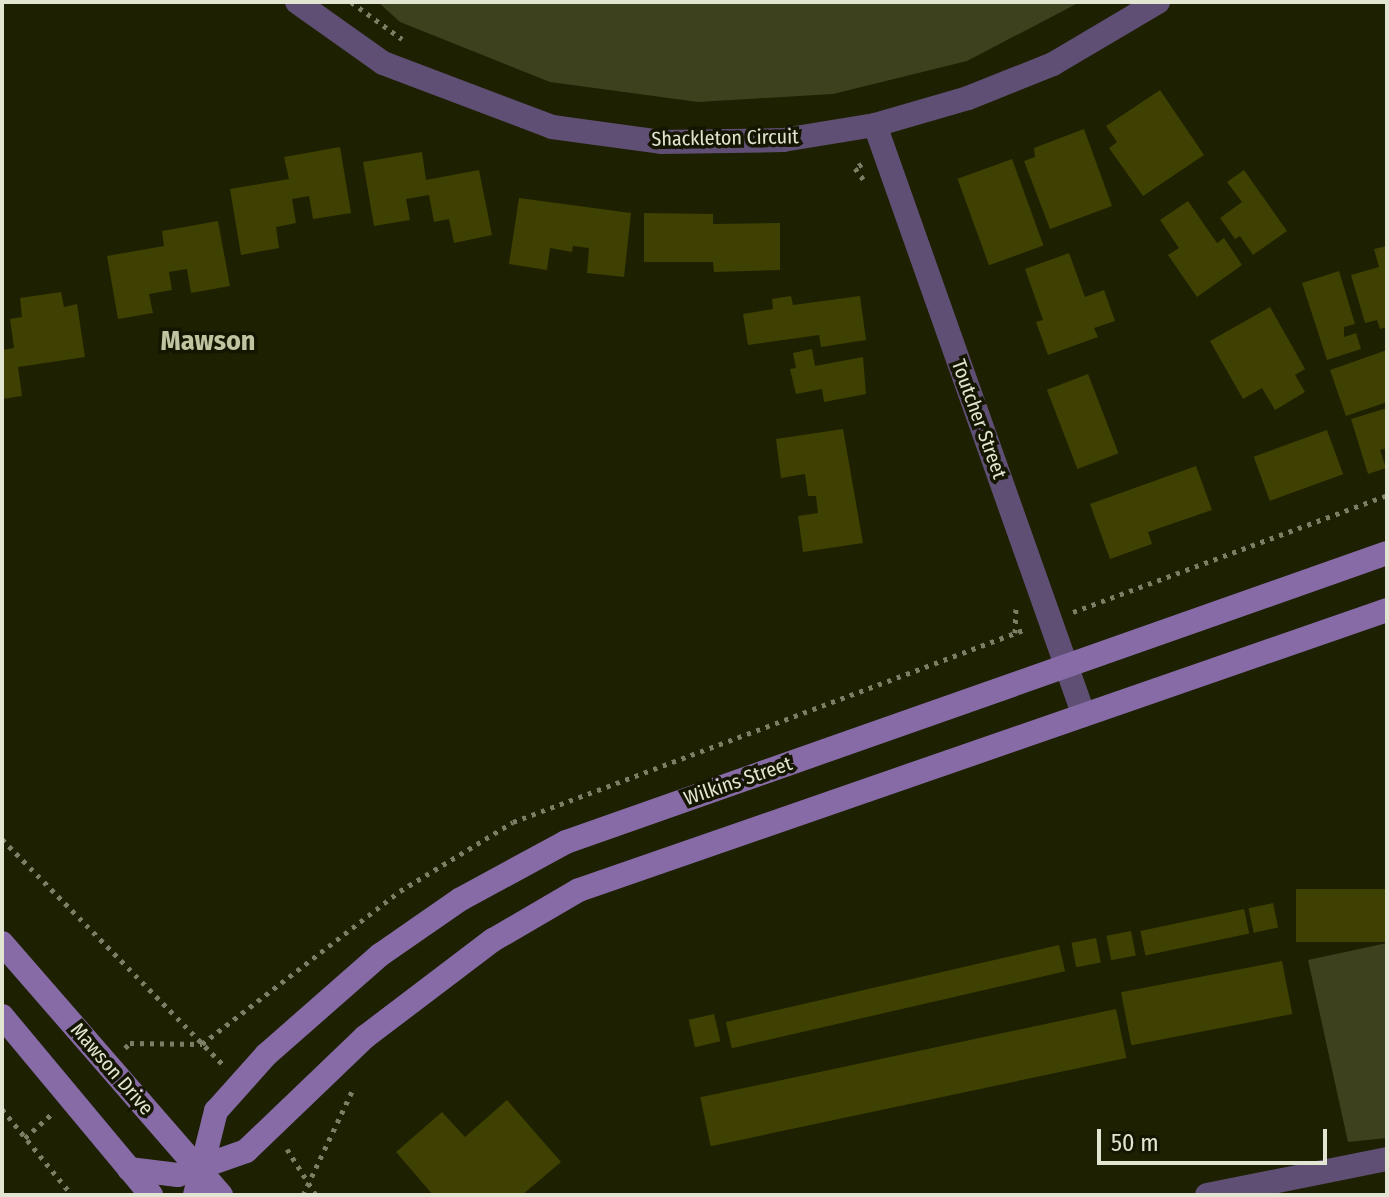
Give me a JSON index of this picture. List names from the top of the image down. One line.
{"streets":{"street":["Shackleton Circuit","Toutcher Street","Wilkins Street","Mawson Drive"]},"crossings":[["Shackleton Circuit","Toutcher Street"],["Toutcher Street","Wilkins Street"],["Wilkins Street","Mawson Drive"]],"districts":["Mawson"],"scale_bar":"50 m"}
